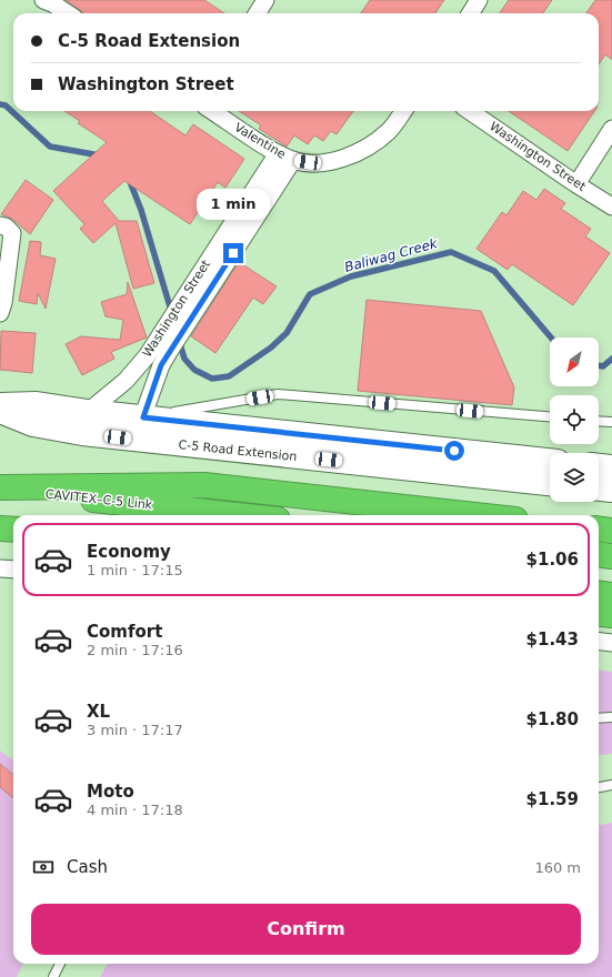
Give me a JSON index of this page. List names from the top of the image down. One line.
{"streets":{"highway":["CAVITEX–C-5 Link"],"main road":["C-5 Road Extension"],"street":["Valentine","Washington Street"]},"crossings":[["Valentine","Washington Street"],["Washington Street","C-5 Road Extension"]],"water":["Baliwag Creek"],"north":"bottom left","page":{"banner":["C-5 Road Extension","Washington Street"],"bubble":"1 min","list":[{"name":"Economy","note":"1 min · 17:15","value":"$1.06"},{"name":"Comfort","note":"2 min · 17:16","value":"$1.43"},{"name":"XL","note":"3 min · 17:17","value":"$1.80"},{"name":"Moto","note":"4 min · 17:18","value":"$1.59"}],"pay":["Cash","160 m"],"buttons":"Confirm"}}
